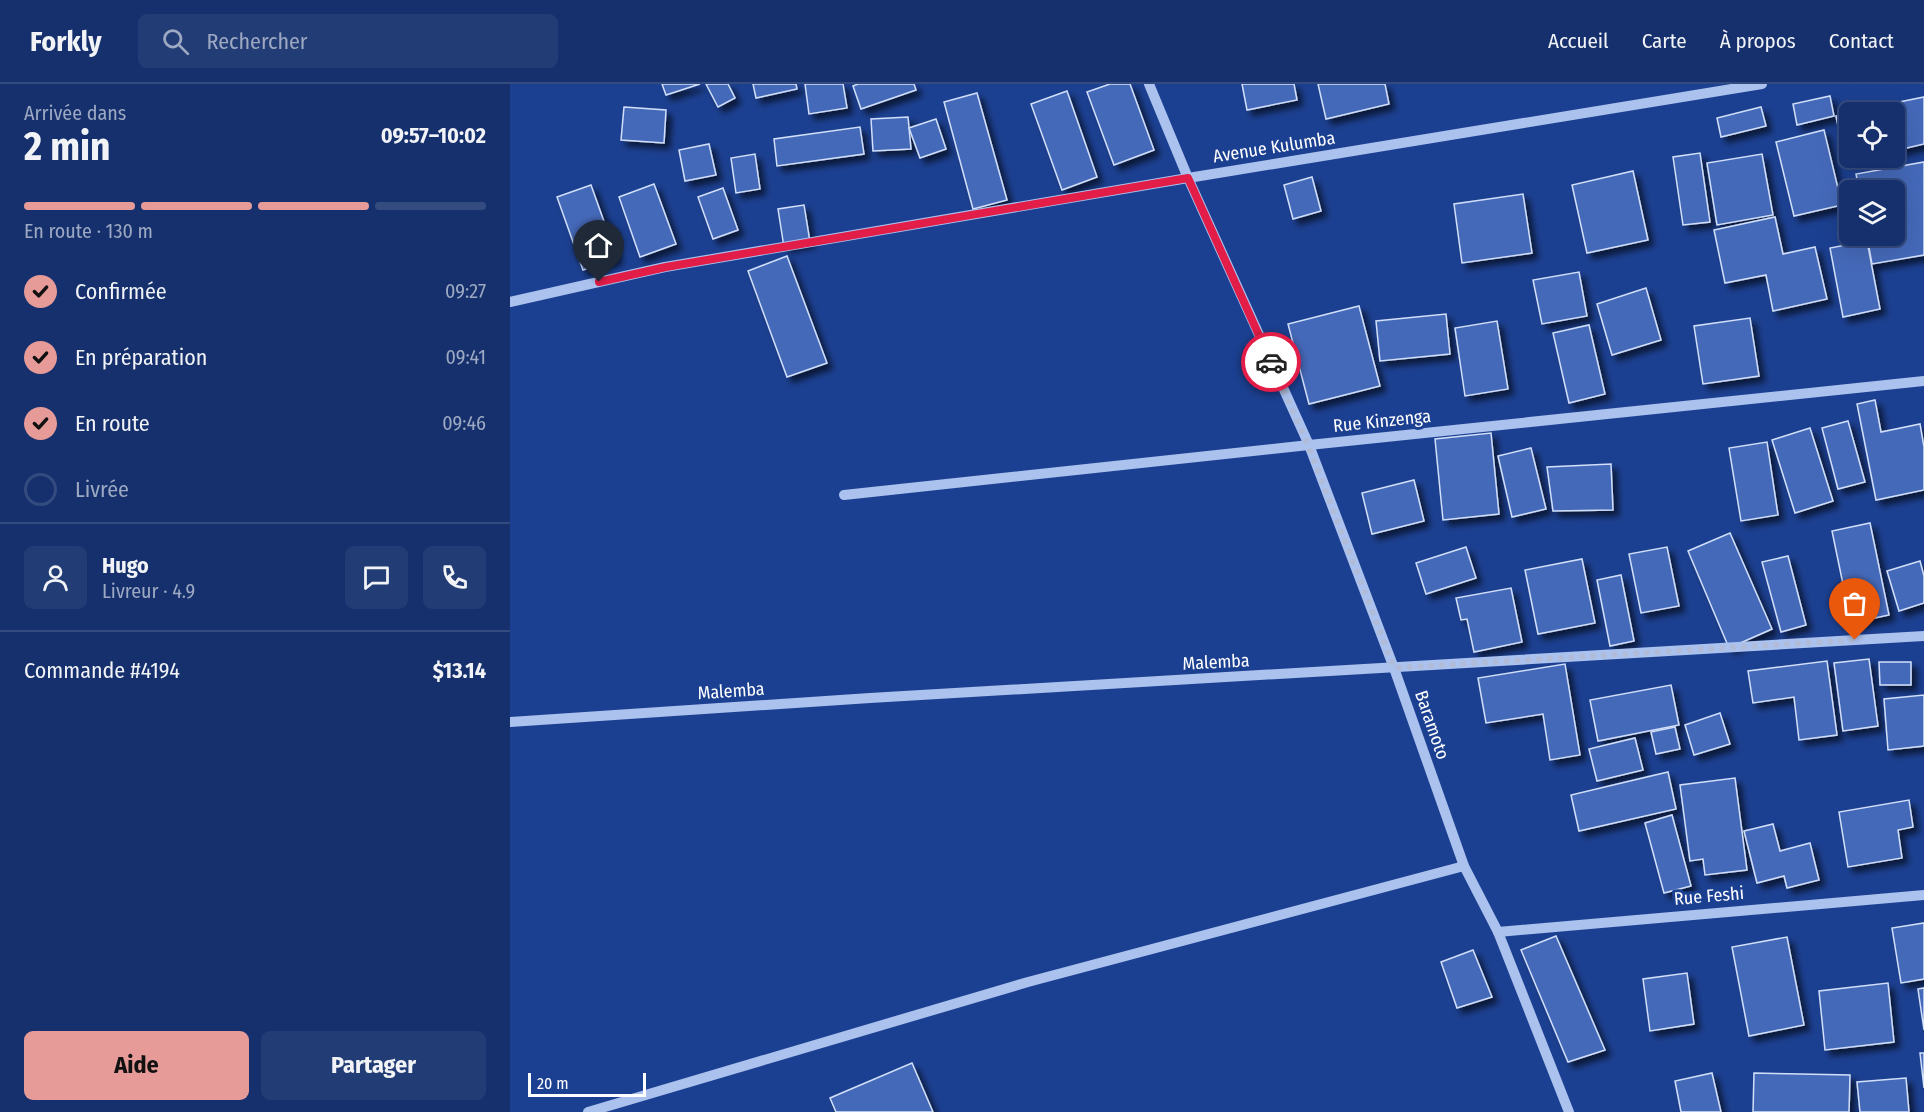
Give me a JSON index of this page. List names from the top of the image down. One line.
{"streets":{"street":["Avenue Kulumba","Rue Kinzenga","Malemba","Baramoto","Rue Feshi"]},"crossings":[["Avenue Kulumba","Baramoto"],["Rue Kinzenga","Baramoto"],["Malemba","Baramoto"],["Baramoto","Rue Feshi"]],"scale_bar":"20 m","page":{"header":"Forkly","search":"Rechercher","nav":["Accueil","Carte","À propos","Contact"],"heading":["2 min","Arrivée dans","09:57–10:02"],"panel":["Hugo","Livreur · 4.9","Commande #4194","$13.14"],"bar":"En route · 130 m","list":[["Confirmée","09:27"],["En préparation","09:41"],["En route","09:46"],"Livrée"],"buttons":["Aide","Partager"],"scale":"20 m"}}
